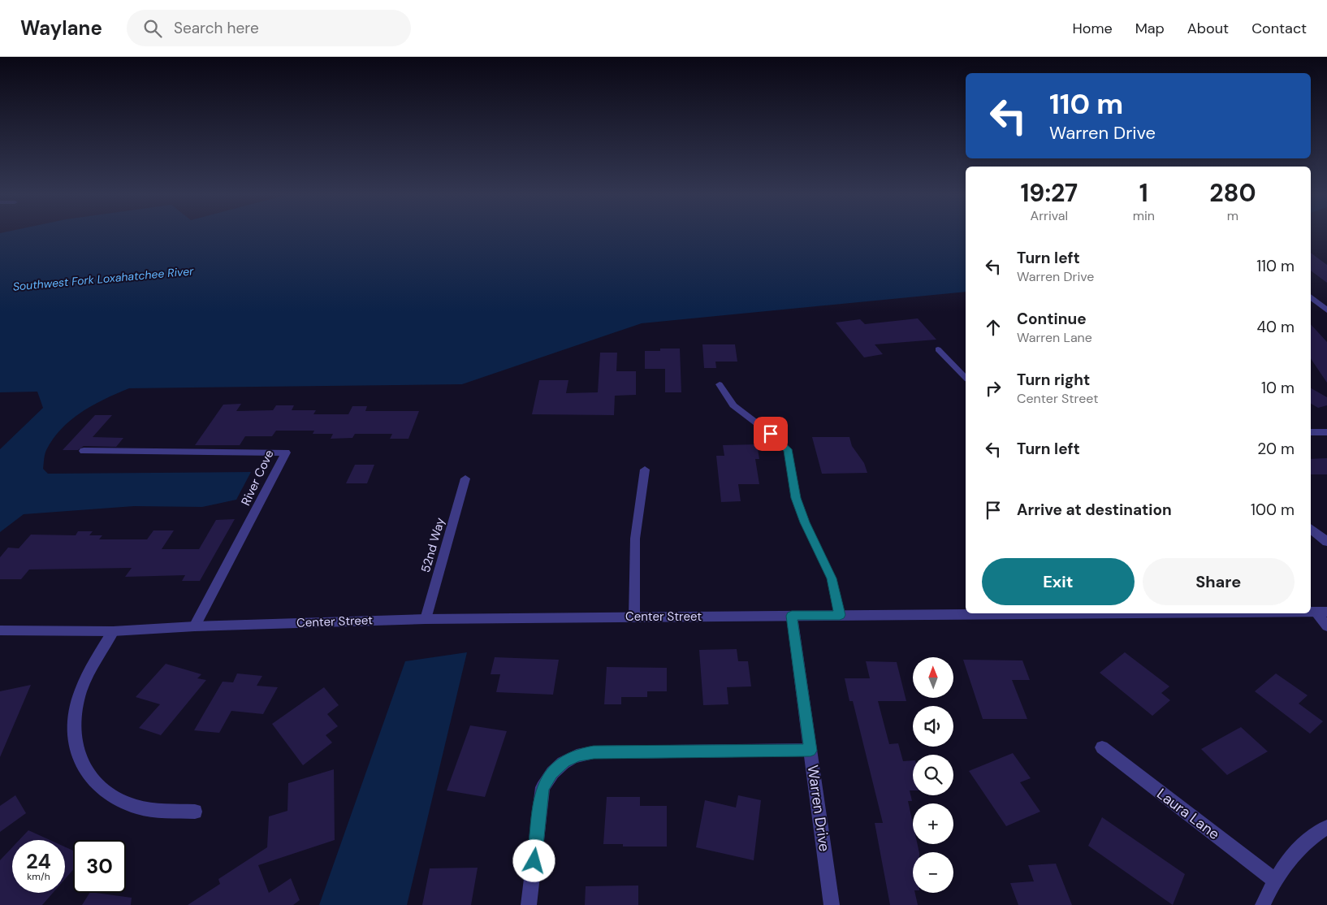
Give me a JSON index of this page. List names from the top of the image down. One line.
{"streets":{"street":["River Cove","52nd Way","Center Street","Warren Drive","Laura Lane"]},"crossings":[["River Cove","Center Street"],["52nd Way","Center Street"],["Center Street","Warren Drive"]],"water":["Southwest Fork Loxahatchee River"],"north":"top","page":{"header":"Waylane","search":"Search here","nav":["Home","Map","About","Contact"],"turn":["110 m","Warren Drive"],"eta":["19:27","Arrival","1","min","280","m"],"list":[{"name":"Turn left","note":"Warren Drive","value":"110 m"},{"name":"Continue","note":"Warren Lane","value":"40 m"},{"name":"Turn right","note":"Center Street","value":"10 m"},{"name":"Turn left","value":"20 m"},{"name":"Arrive at destination","value":"100 m"}],"buttons":["Exit","Share"],"map_buttons":["+","−"],"speed":"24 km/h","limit":"30"}}
